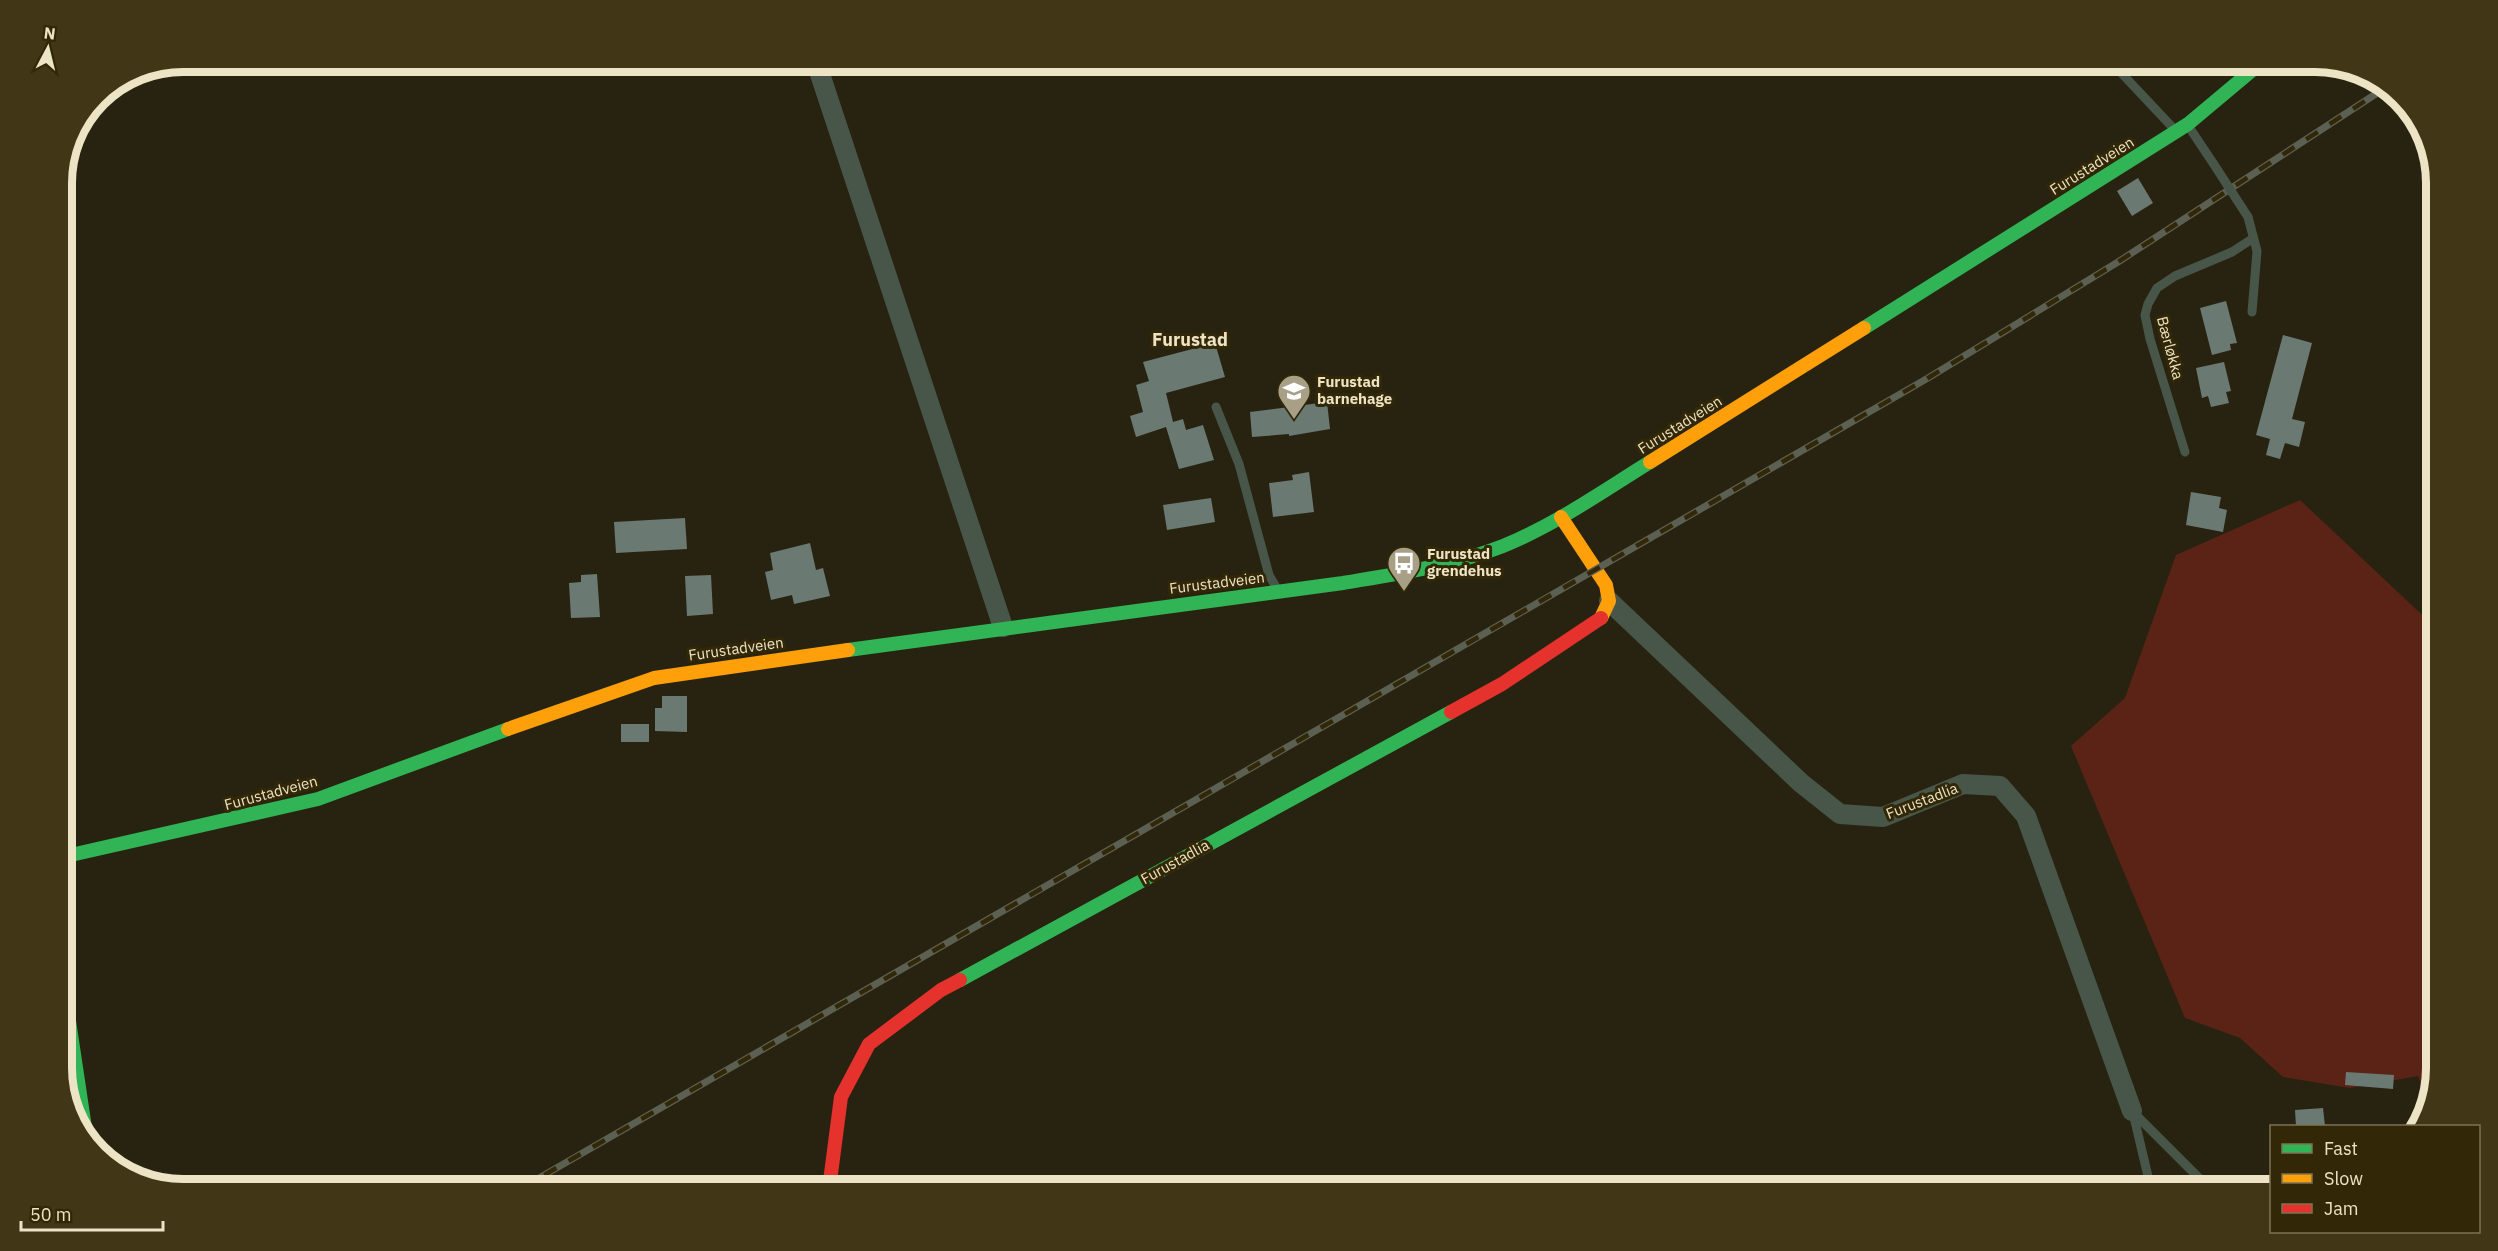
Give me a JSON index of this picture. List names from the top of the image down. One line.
{"streets":{"main road":["Furustadveien","Furustadlia"],"lane":["Bærløkka"]},"crossings":[["Furustadveien","Furustadlia"]],"districts":["Furustad"],"places":{"school or university":["Furustad barnehage"],"bus stop":["Furustad grendehus"]},"legend":["Fast","Slow","Jam"],"scale_bar":"50 m","north":"top"}
